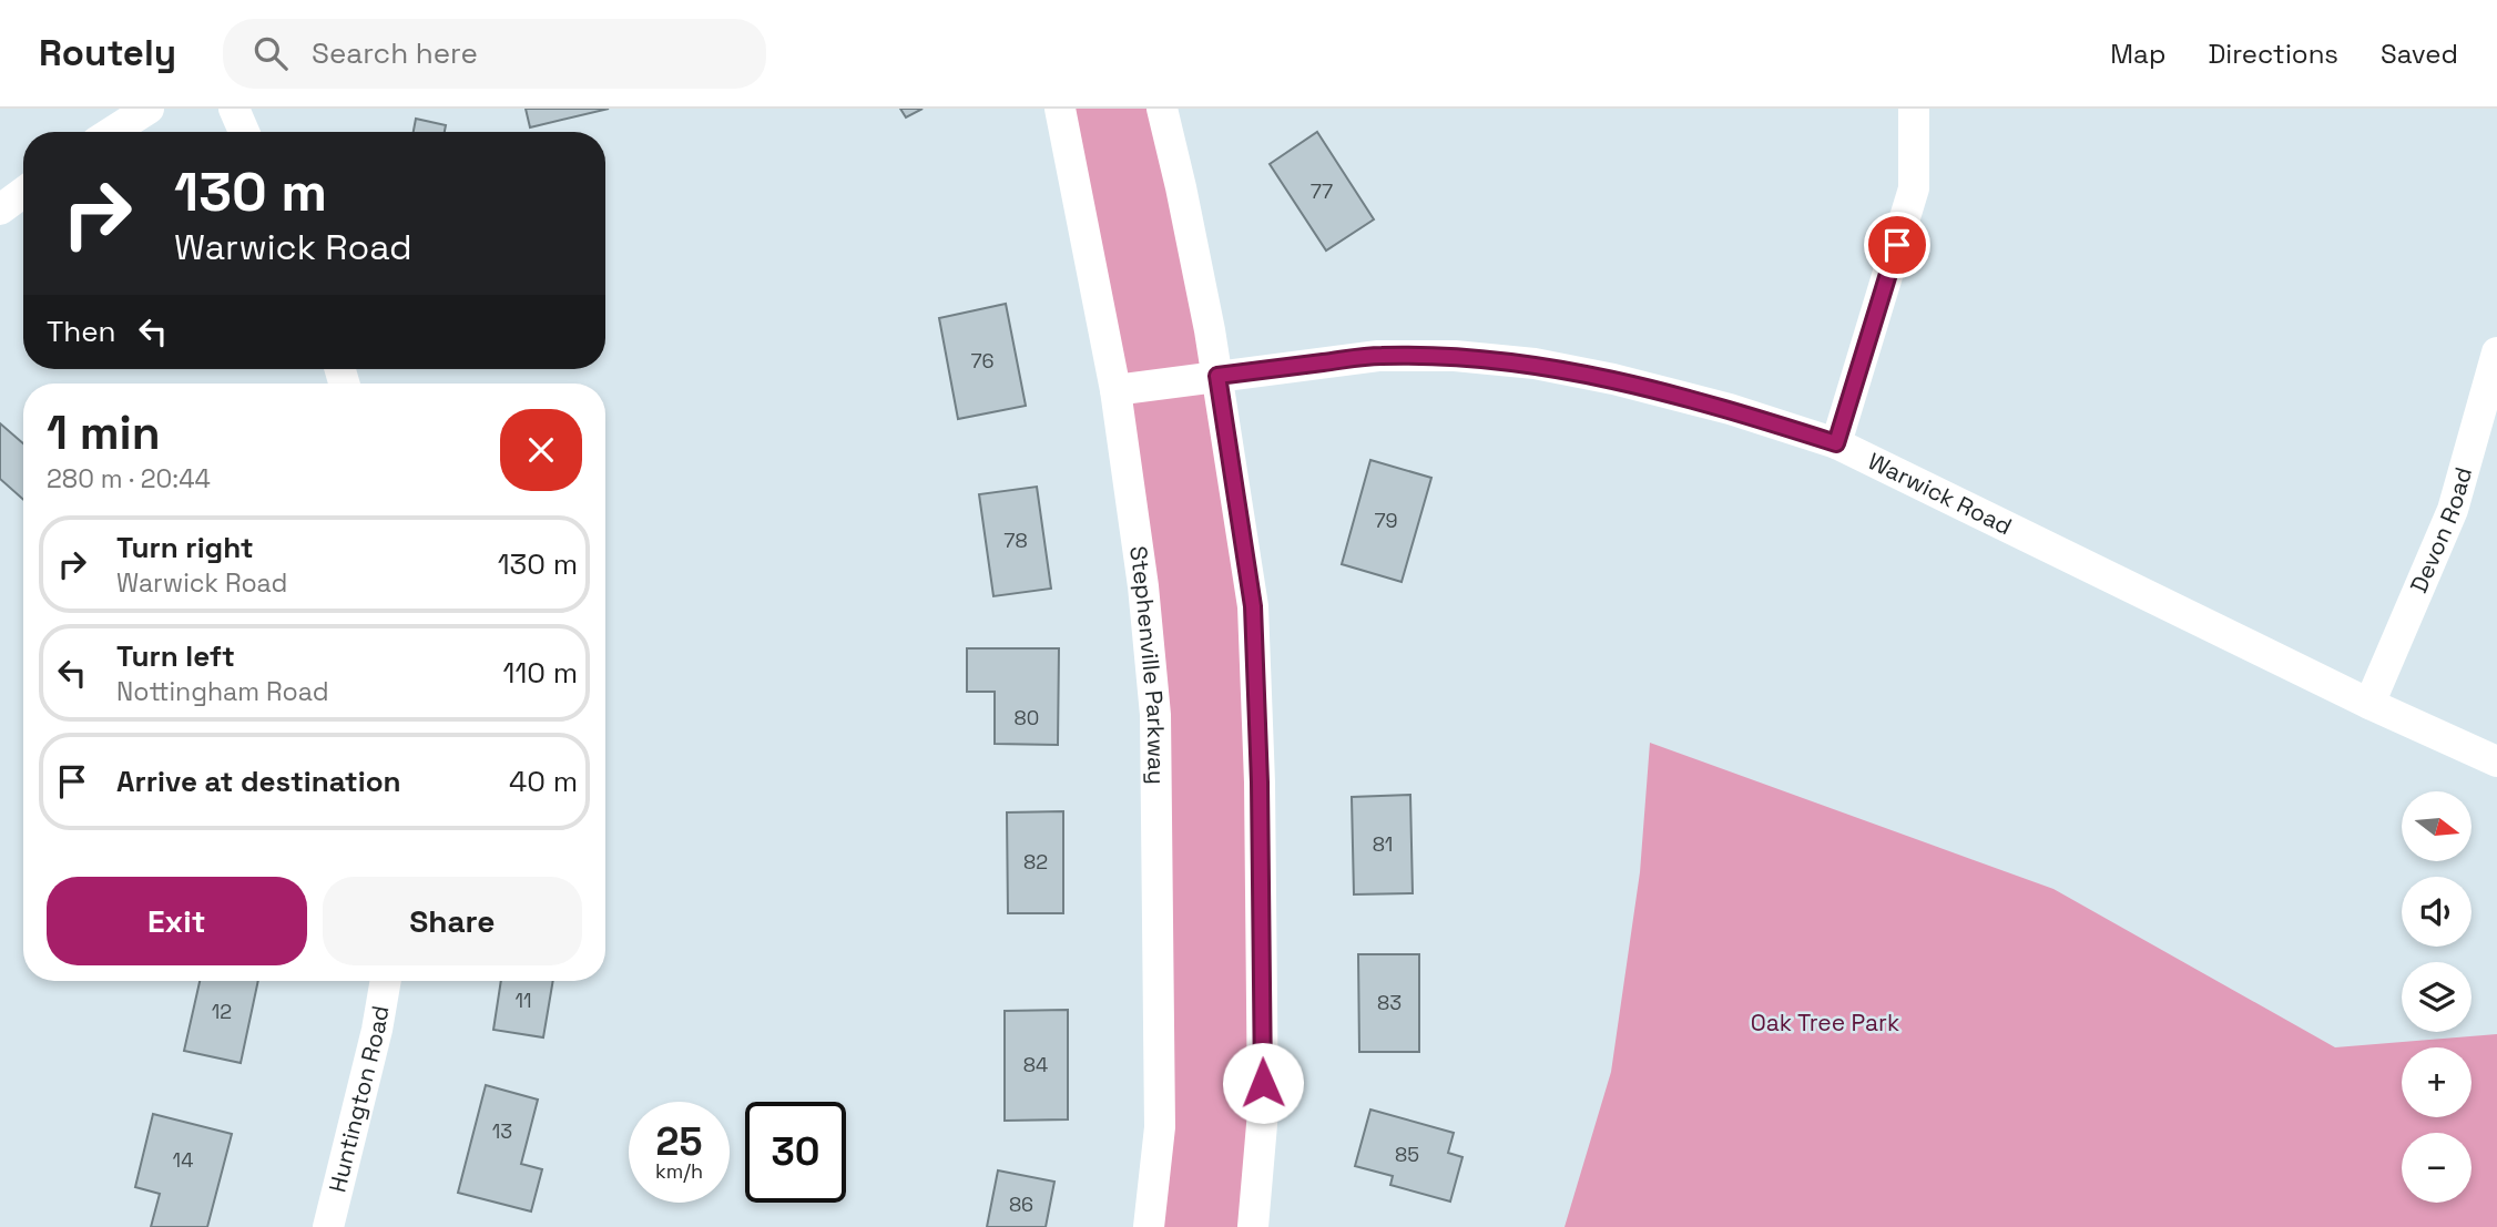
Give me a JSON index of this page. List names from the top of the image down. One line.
{"streets":{"street":["Warwick Road","Devon Road","Stephenville Parkway","Huntington Road"]},"crossings":[["Warwick Road","Devon Road"],["Warwick Road","Stephenville Parkway"]],"parks":["Oak Tree Park"],"house_numbers":["77","76","79","78","80","81","82","11","83","12","84","13","85","14","86"],"north":"right","page":{"header":"Routely","search":"Search here","nav":["Map","Directions","Saved"],"turn":["130 m","Warwick Road"],"then":"Then","heading":["1 min","280 m · 20:44"],"list":[{"name":"Turn right","note":"Warwick Road","value":"130 m"},{"name":"Turn left","note":"Nottingham Road","value":"110 m"},{"name":"Arrive at destination","value":"40 m"}],"map_buttons":["+","−"],"buttons":["Exit","Share"],"speed":"25 km/h","limit":"30"}}
